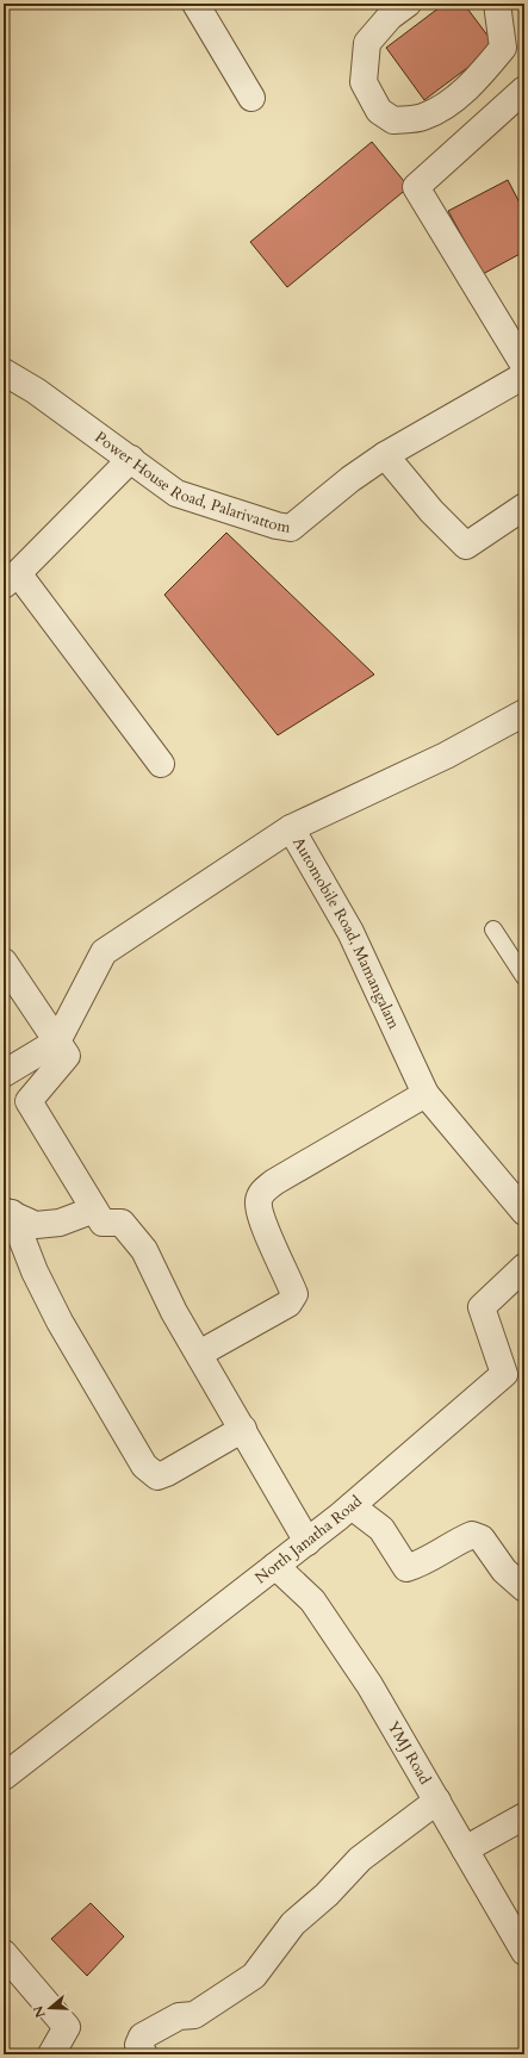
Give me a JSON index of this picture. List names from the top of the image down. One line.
{"streets":{"street":["Power House Road, Palarivattom","Automobile Road, Mamangalam","North Janatha Road","YMJ Road"]},"crossings":[["North Janatha Road","YMJ Road"]],"north":"left"}
